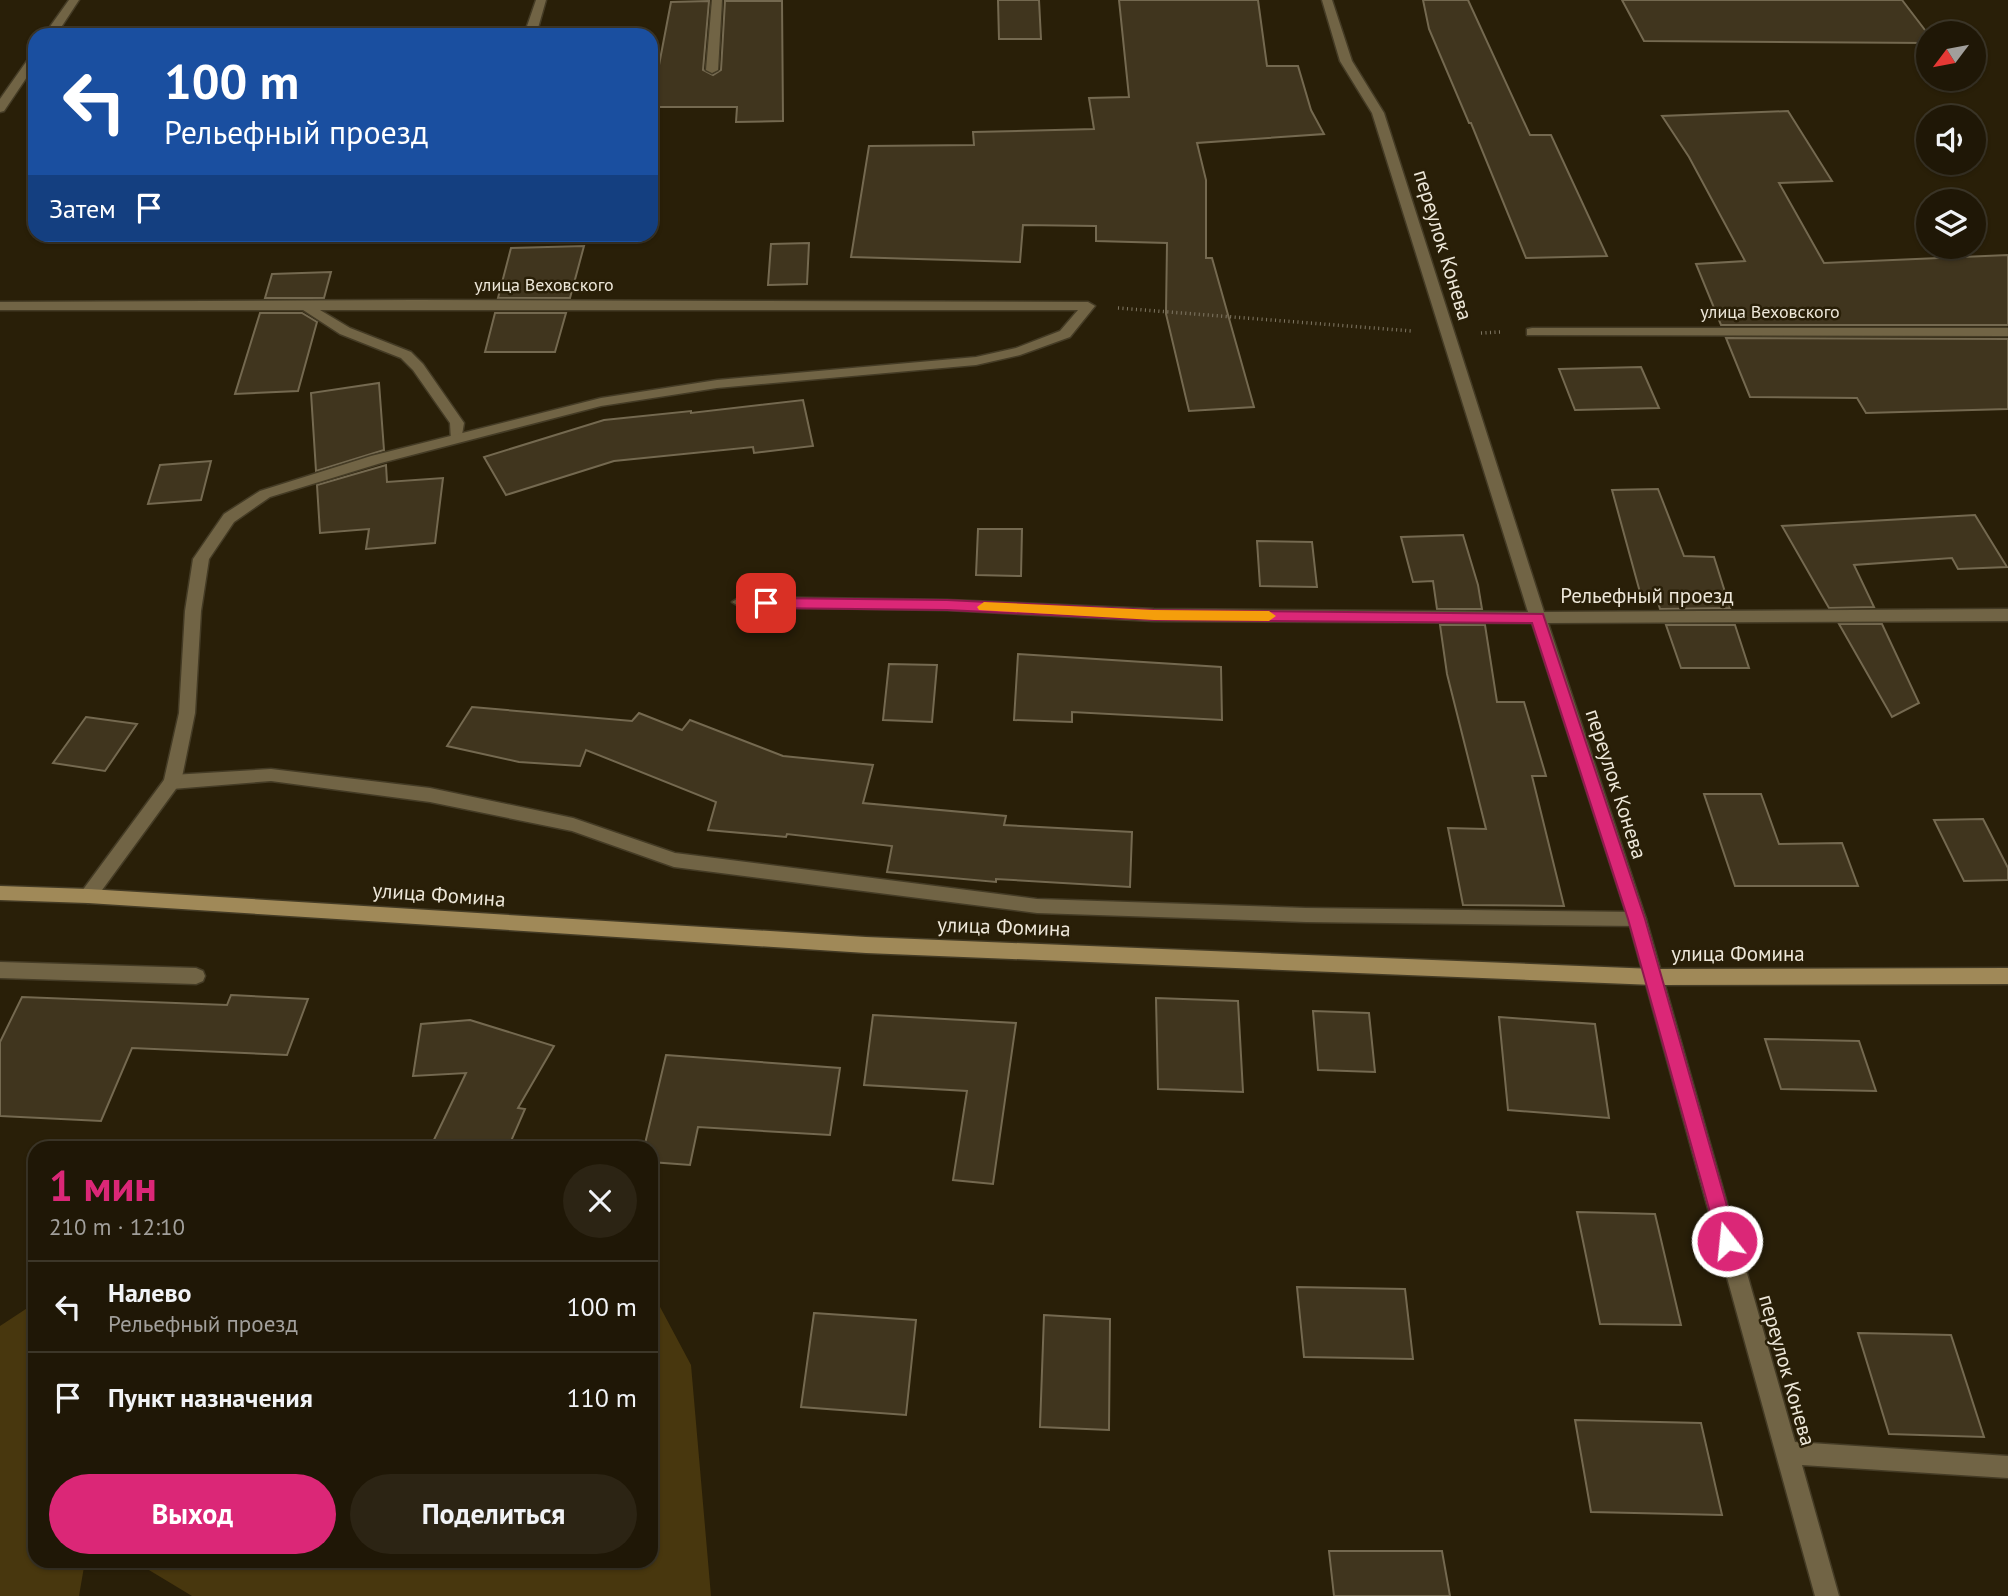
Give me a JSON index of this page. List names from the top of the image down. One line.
{"streets":{"street":["переулок Конева","улица Веховского","Рельефный проезд","улица Фомина"]},"crossings":[["переулок Конева","Рельефный проезд"],["переулок Конева","улица Фомина"]],"north":"bottom left","page":{"turn":["100 m","Рельефный проезд"],"then":"Затем","heading":["1 мин","210 m · 12:10"],"list":[{"name":"Налево","note":"Рельефный проезд","value":"100 m"},{"name":"Пункт назначения","value":"110 m"}],"buttons":["Выход","Поделиться"]}}
